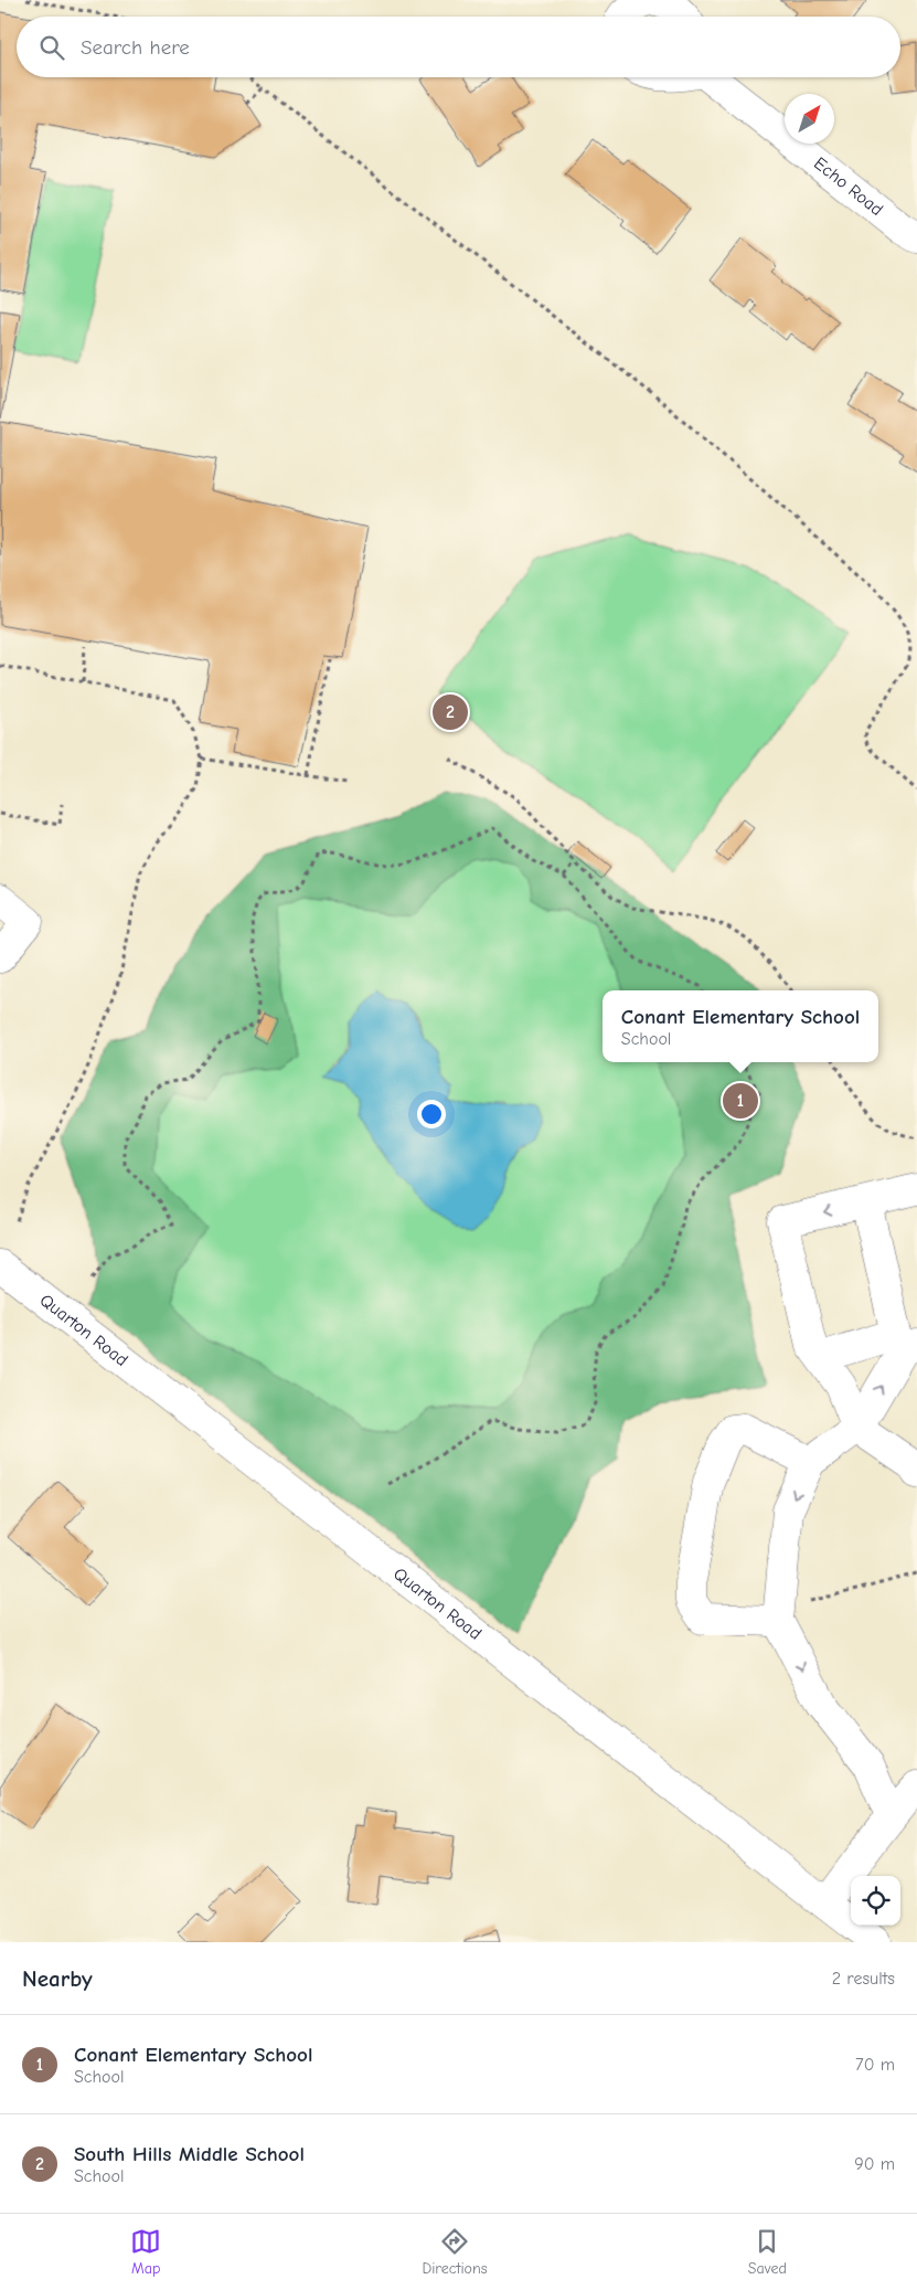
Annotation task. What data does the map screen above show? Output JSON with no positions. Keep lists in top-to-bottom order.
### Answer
{
  "streets": {
    "street": ["Echo Road", "Quarton Road"]
  },
  "north": "top right",
  "page": {
    "search": "Search here",
    "pins": ["2", "1"],
    "popup": ["Conant Elementary School", "School"],
    "heading": ["Nearby", "2 results"],
    "list": [
      {
        "mark": "1",
        "name": "Conant Elementary School",
        "note": "School",
        "value": "70 m"
      },
      {
        "mark": "2",
        "name": "South Hills Middle School",
        "note": "School",
        "value": "90 m"
      }
    ],
    "nav": ["Map", "Directions", "Saved"]
  }
}
